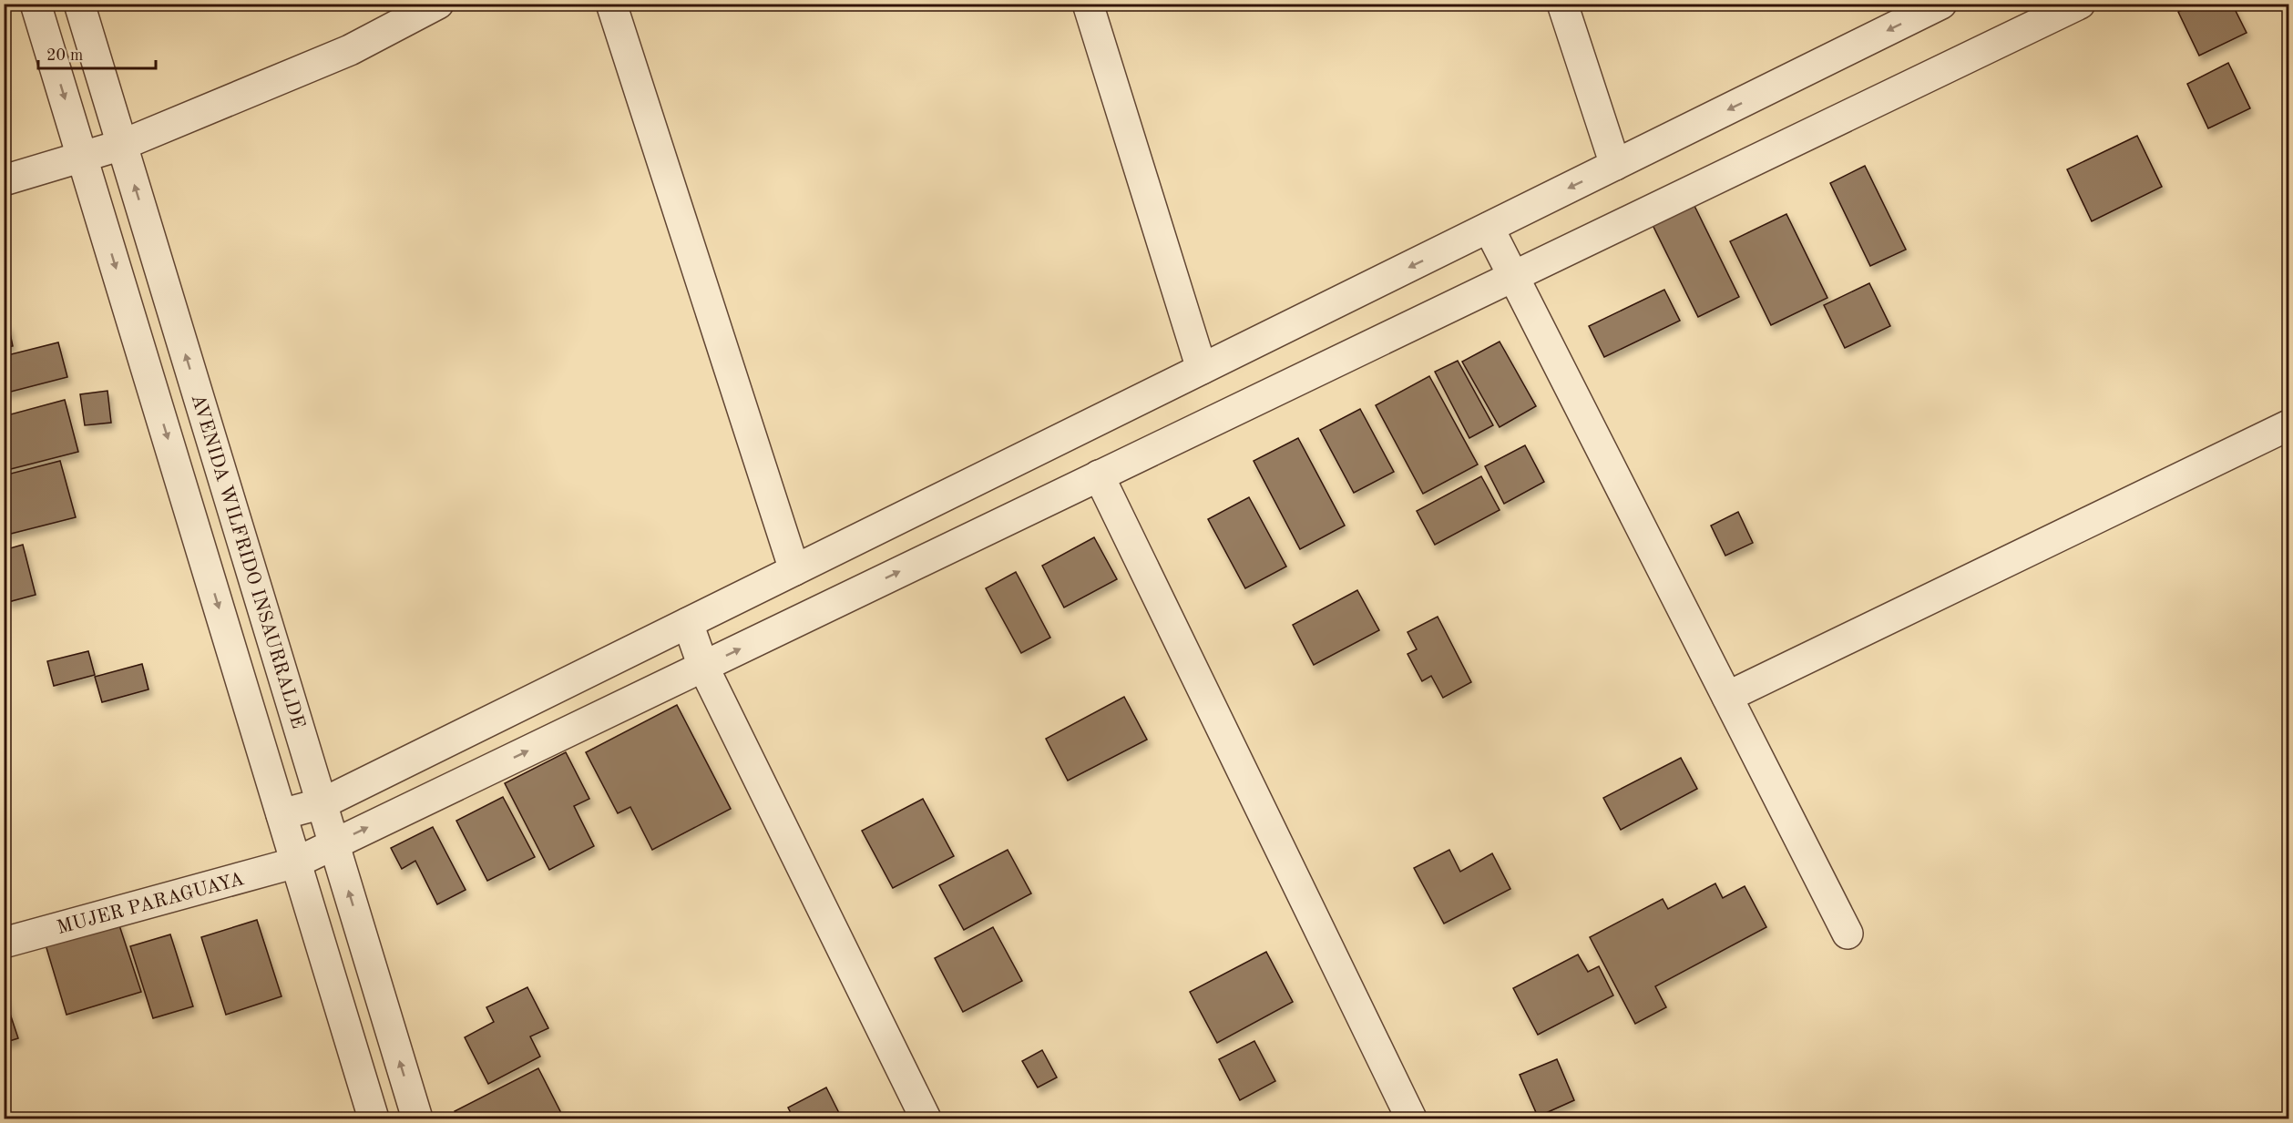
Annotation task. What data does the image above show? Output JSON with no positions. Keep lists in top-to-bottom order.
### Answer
{
  "streets": {
    "street": ["AVENIDA WILFRIDO INSAURRALDE", "MUJER PARAGUAYA"]
  },
  "crossings": [
    ["AVENIDA WILFRIDO INSAURRALDE", "MUJER PARAGUAYA"]
  ],
  "scale_bar": "20 m"
}
